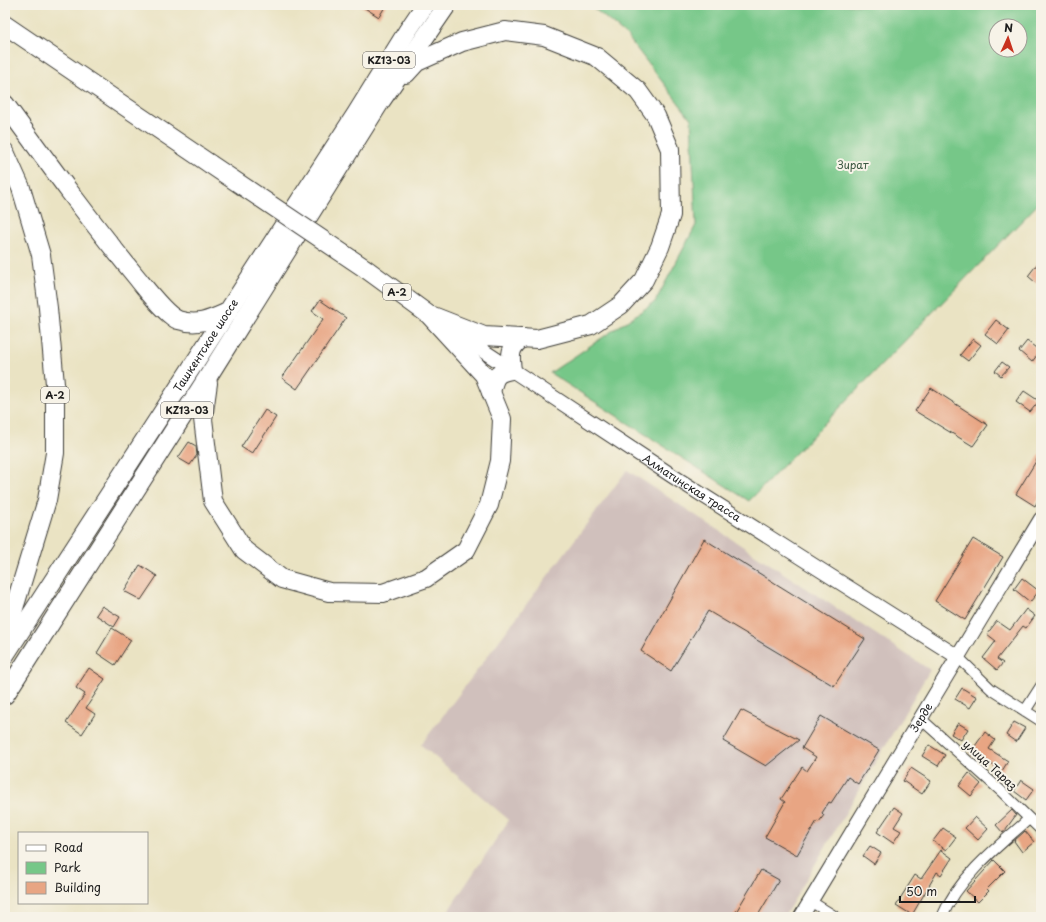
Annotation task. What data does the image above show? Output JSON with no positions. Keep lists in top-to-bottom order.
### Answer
{
  "streets": {
    "highway": ["KZ13-03", "A-2", "Ташкентское шоссе"],
    "street": ["Алматинская трасса", "Зерде", "улица Тараз"]
  },
  "crossings": [
    ["KZ13-03", "Ташкентское шоссе"],
    ["A-2", "Алматинская трасса"],
    ["Алматинская трасса", "Зерде"],
    ["Зерде", "улица Тараз"]
  ],
  "parks": ["Зират"],
  "legend": ["Road", "Park", "Building"],
  "scale_bar": "50 m",
  "north": "top"
}
